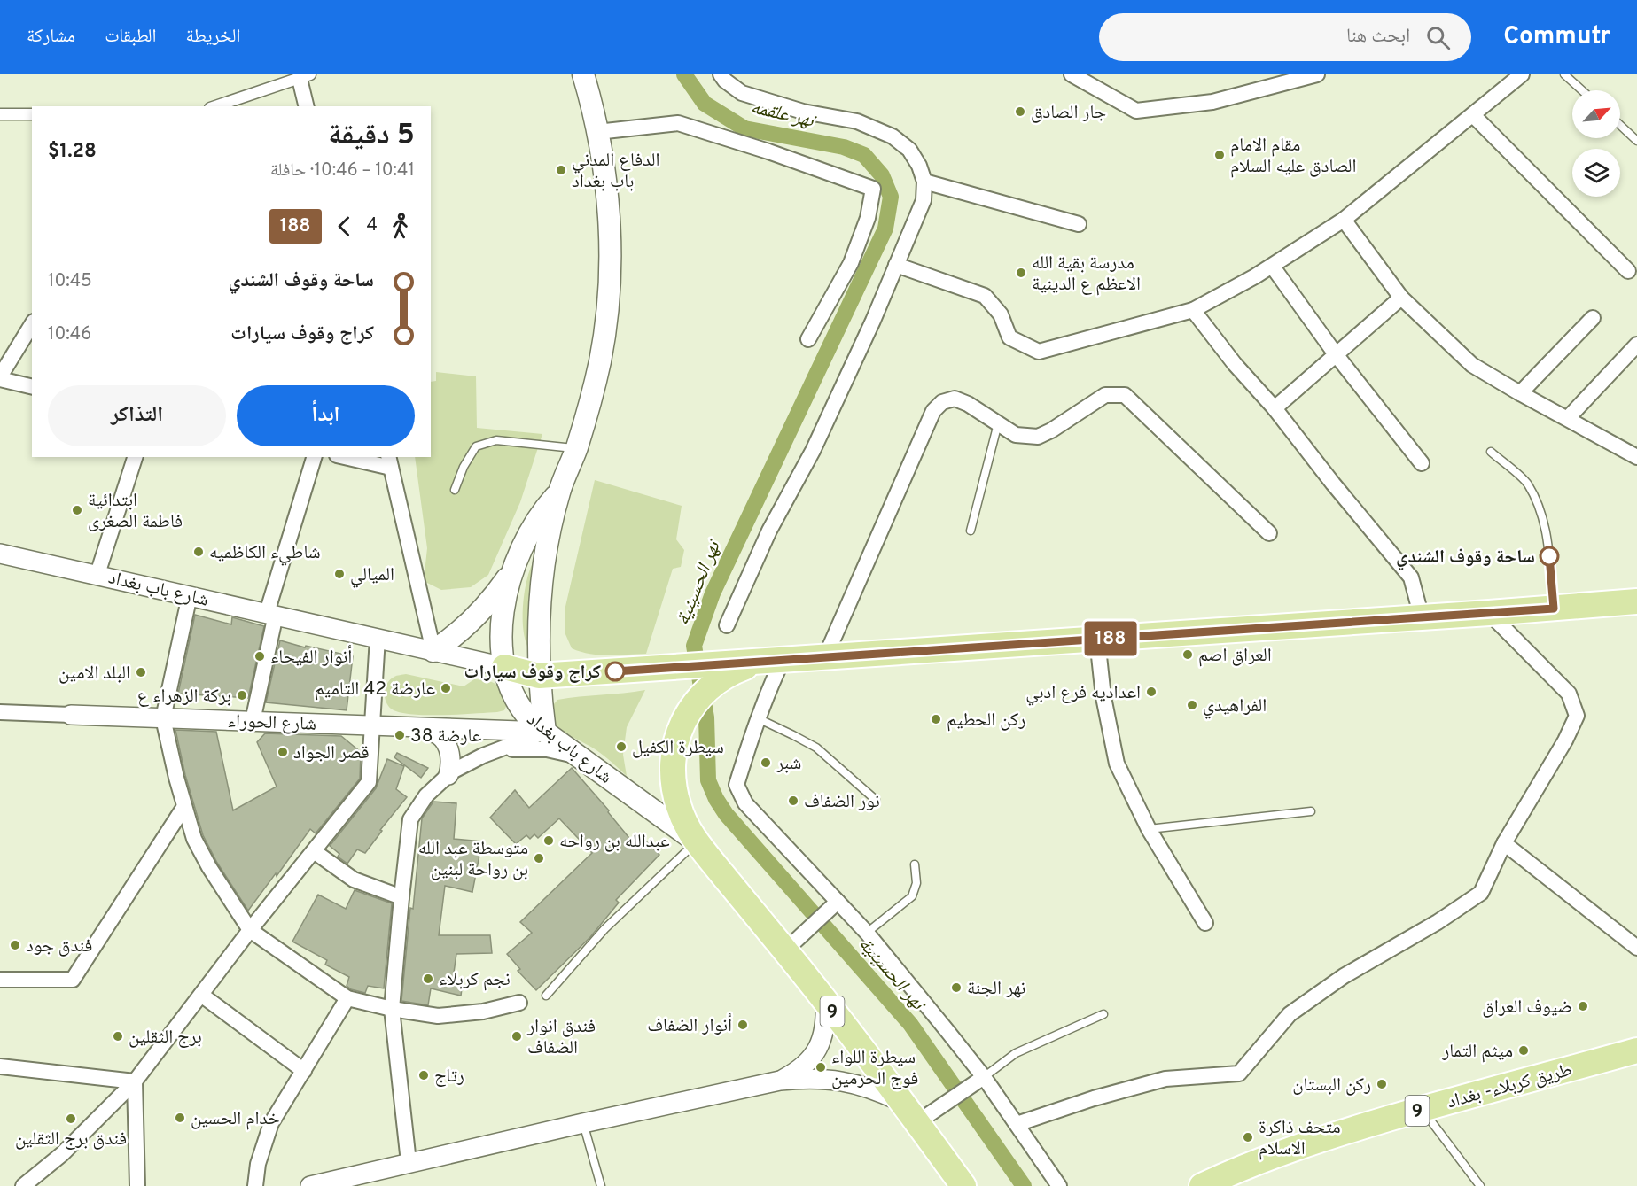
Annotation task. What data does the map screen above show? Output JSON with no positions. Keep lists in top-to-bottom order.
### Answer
{
  "streets": {
    "highway": ["شارع باب بغداد", "9", "طريق كربلاء- بغداد"],
    "street": ["شارع الحوراء"]
  },
  "crossings": [
    ["شارع باب بغداد", "شارع الحوراء"],
    ["شارع باب بغداد", "9"]
  ],
  "water": ["نهر علقمه", "نهر الحسينية"],
  "places": [
    "جار الصادق",
    "مقام الامام الصادق عليه السلام",
    "الدفاع المدني باب بغداد",
    "مدرسة بقية الله الاعظم ع الدينية",
    "ابتدائية فاطمة الصغرى",
    "شاطيء الكاظميه",
    "ساحة وقوف الشندي",
    "الميالي",
    "العراق اصم",
    "أنوار الفيحاء",
    "كراج وقوف سيارات",
    "البلد الامين",
    "عارضة 42 التاميم",
    "اعداديه فرع ادبي",
    "بركة الزهراء ع",
    "الفراهيدي",
    "ركن الحطيم",
    "عارضة 38",
    "سيطرة الكفيل",
    "قصر الجواد",
    "شبر",
    "نور الضفاف",
    "عبدالله بن رواحه",
    "متوسطة عبد الله بن رواحة لبنين",
    "فندق جود",
    "نجم كربلاء",
    "نهر الجنة",
    "ضيوف العراق",
    "أنوار الضفاف",
    "برج الثقلين",
    "فندق انوار الضفاف",
    "ميثم التمار",
    "سيطرة اللواء فوج الحرمين",
    "رتاج",
    "ركن البستان",
    "خدام الحسين",
    "فندق برج الثقلين",
    "متحف ذاكرة الاسلام"
  ],
  "lines": ["bus line 188"],
  "north": "top right",
  "page": {
    "header": "Commutr",
    "search": "ابحث هنا",
    "nav": ["الخريطة", "الطبقات", "مشاركة"],
    "on_map": "188",
    "heading": ["5 دقيقة", "10:41 – 10:46 · حافلة", "$1.28"],
    "legs": ["4", "188"],
    "list": [
      {
        "name": "ساحة وقوف الشندي",
        "value": "10:45"
      },
      {
        "name": "كراج وقوف سيارات",
        "value": "10:46"
      }
    ],
    "buttons": ["ابدأ", "التذاكر"]
  }
}
